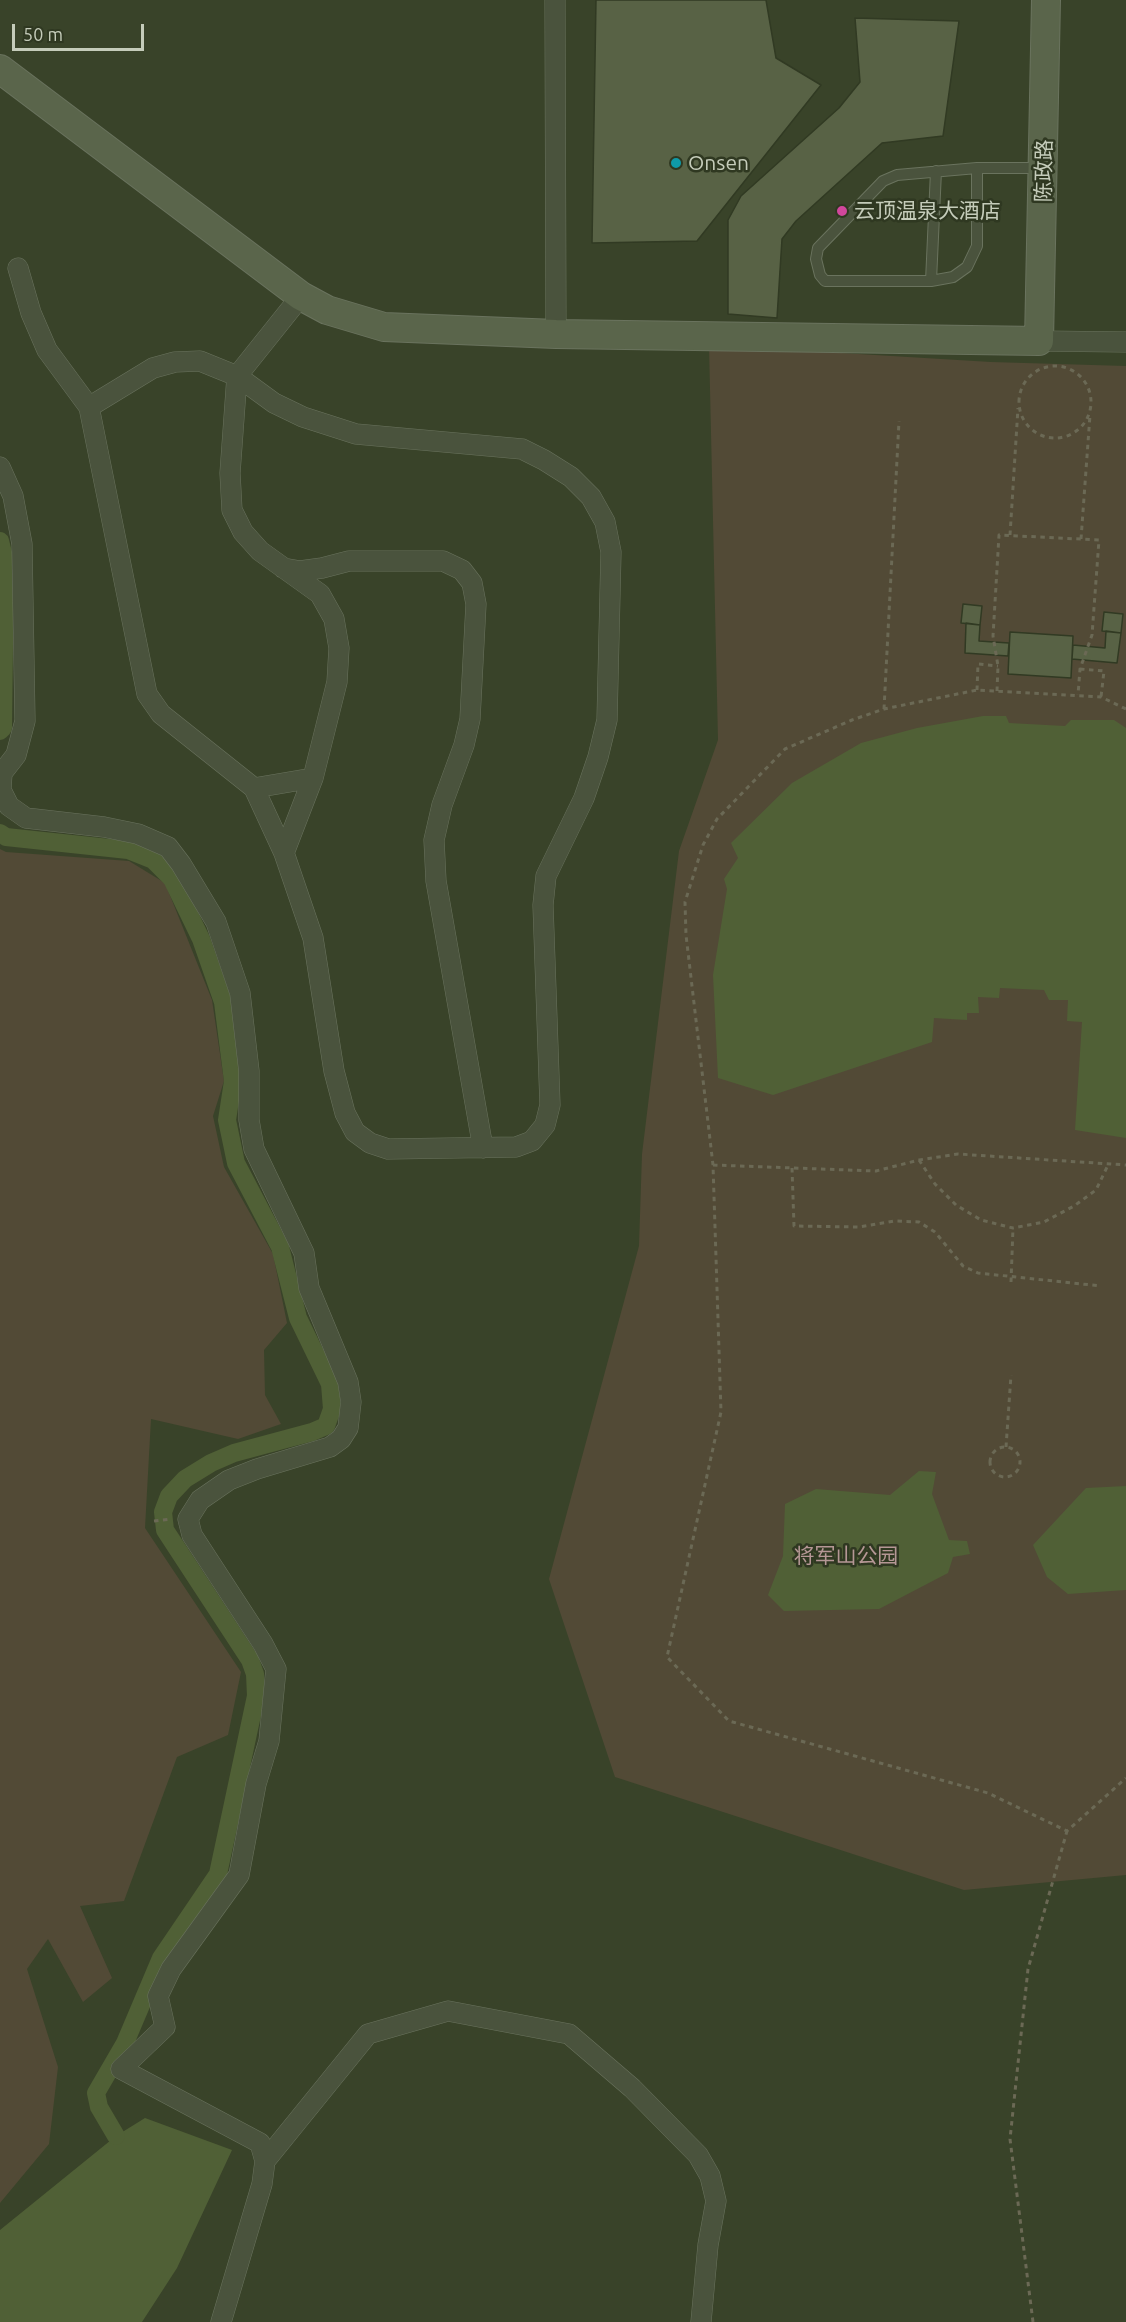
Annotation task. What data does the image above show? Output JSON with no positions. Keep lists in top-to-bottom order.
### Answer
{
  "streets": {
    "street": ["陈政路"]
  },
  "parks": ["将军山公园"],
  "places": ["Onsen", "云顶温泉大酒店"],
  "scale_bar": "50 m"
}
